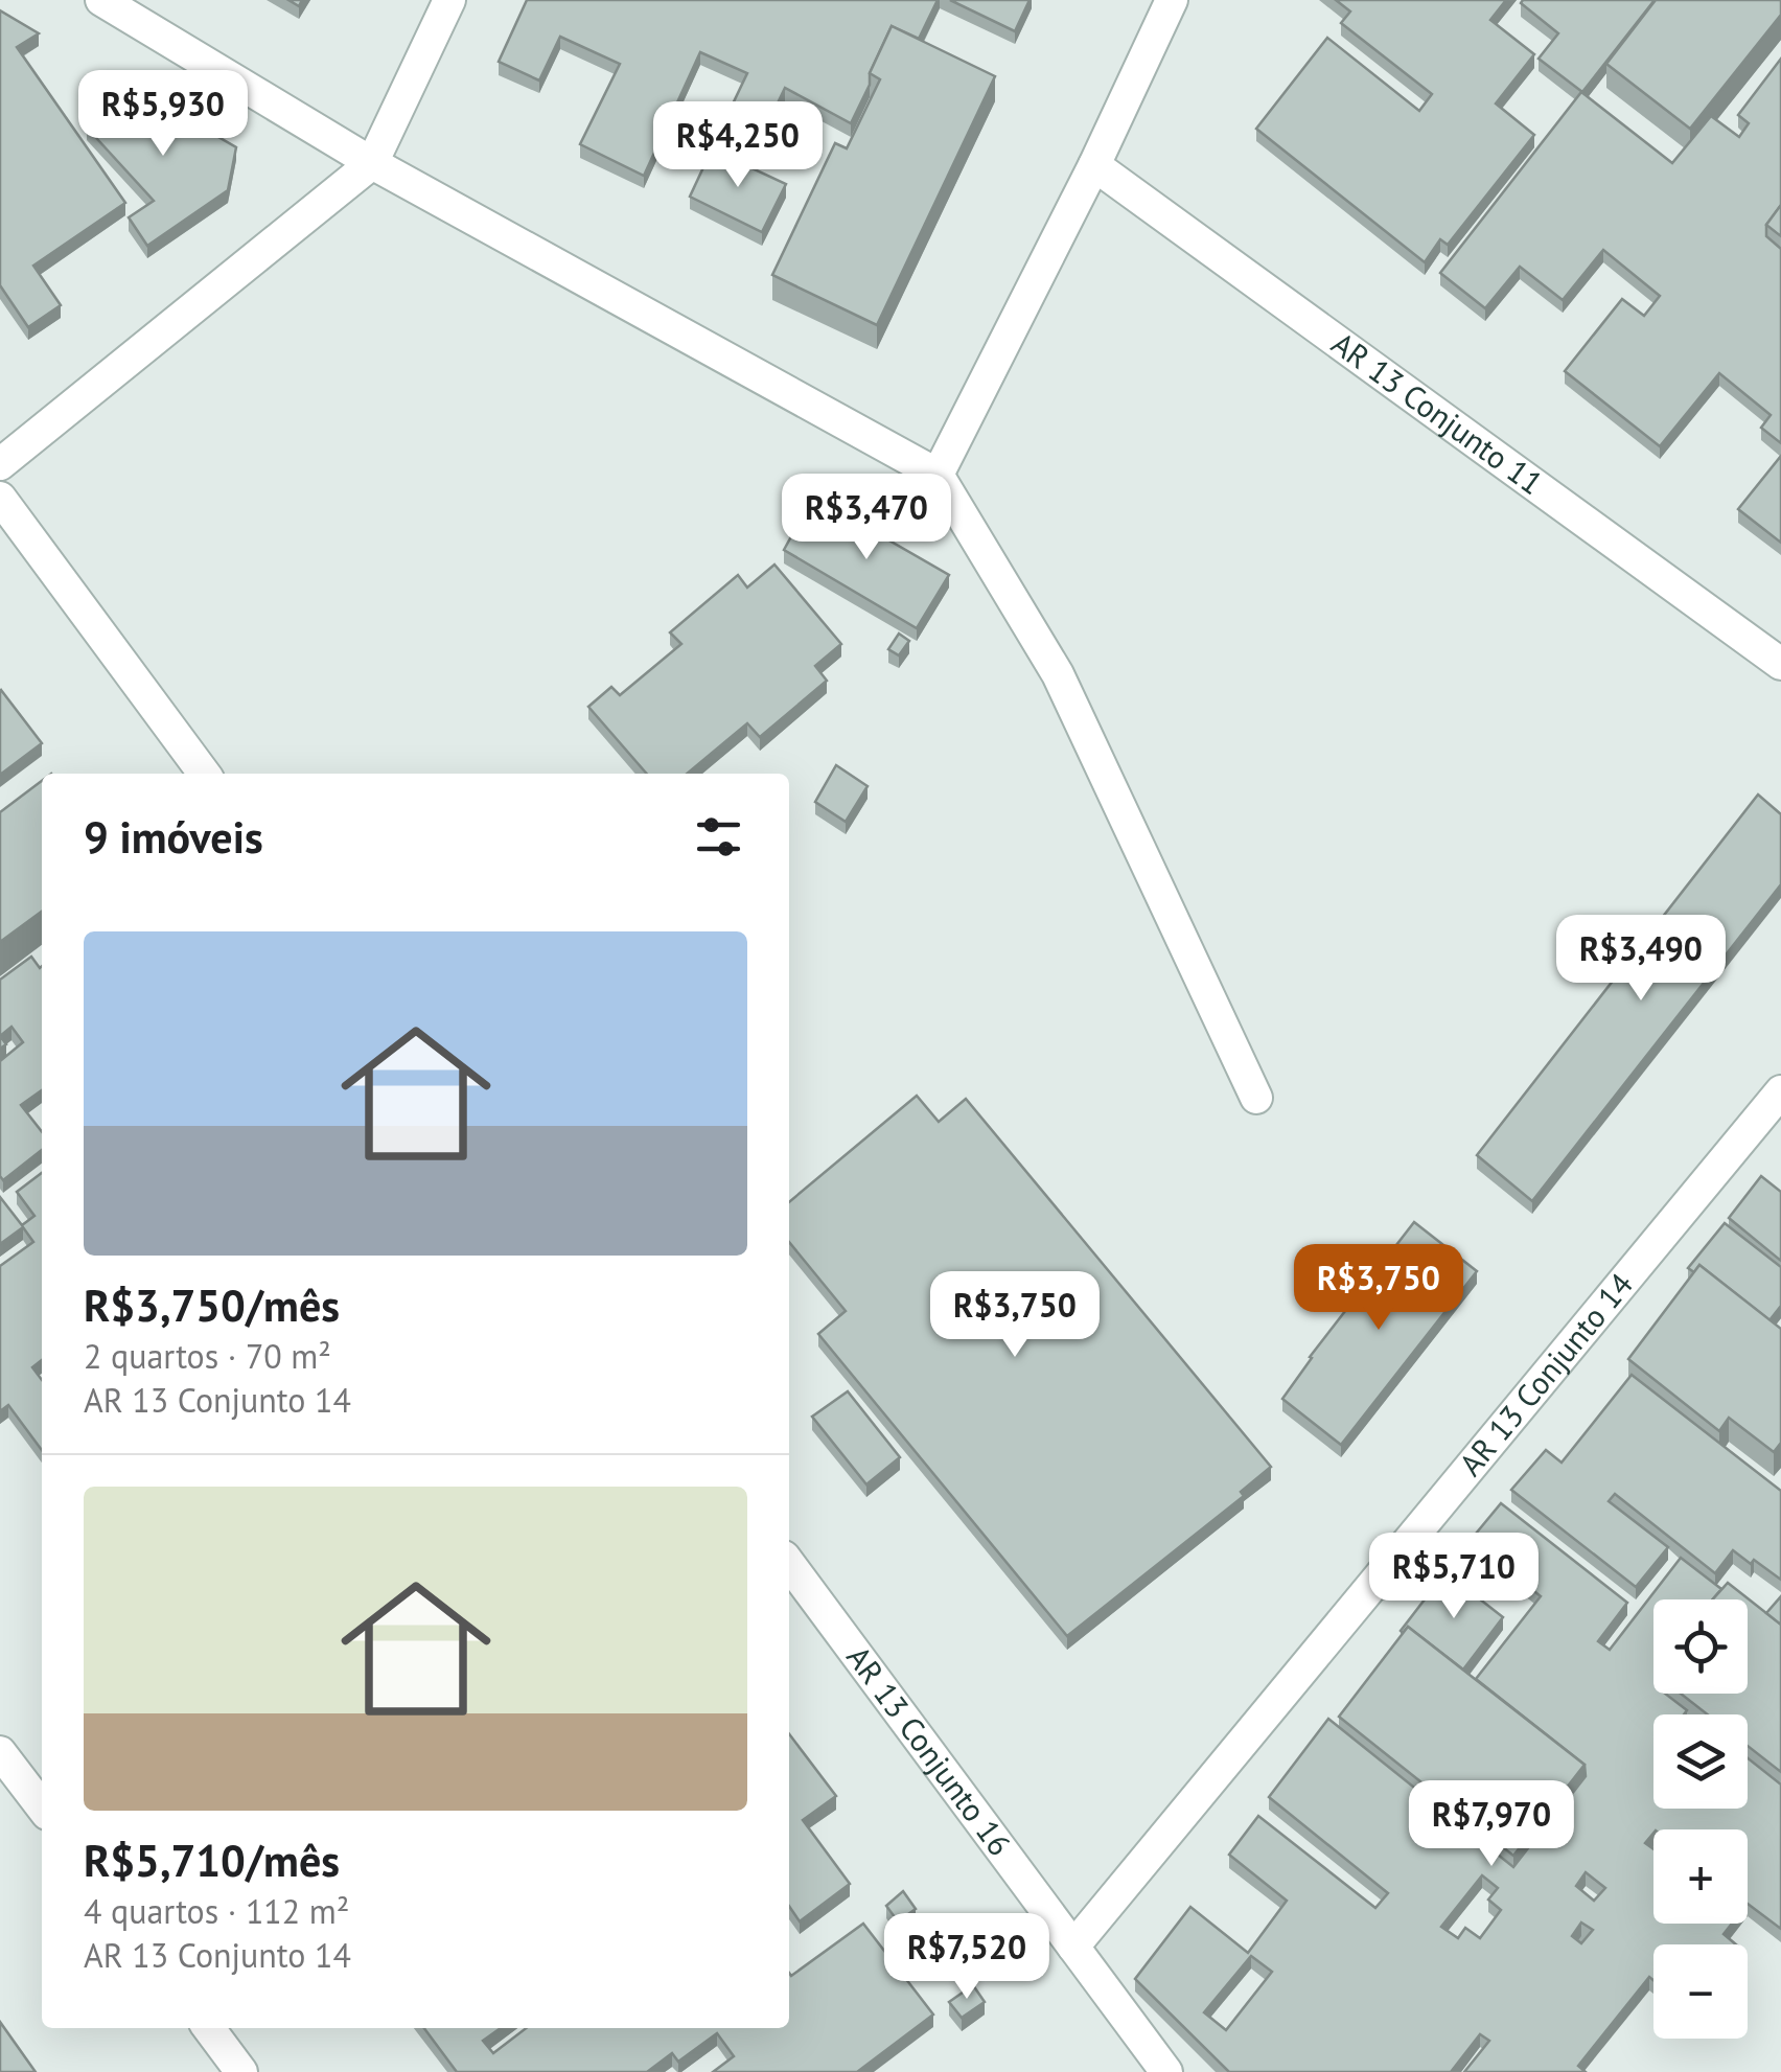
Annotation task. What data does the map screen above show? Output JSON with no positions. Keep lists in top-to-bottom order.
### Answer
{
  "streets": {
    "street": ["AR 13 Conjunto 11", "AR 13 Conjunto 14", "AR 13 Conjunto 16"]
  },
  "crossings": [
    ["AR 13 Conjunto 14", "AR 13 Conjunto 16"]
  ],
  "page": {
    "price": [
      "R$5,930",
      "R$4,250",
      "R$3,470",
      "R$3,490",
      "R$3,750",
      "R$3,750",
      "R$5,710",
      "R$7,970",
      "R$7,520"
    ],
    "heading": "9 imóveis",
    "list": [
      {
        "name": "R$3,750/mês",
        "note": "2 quartos · 70 m² · AR 13 Conjunto 14"
      },
      {
        "name": "R$5,710/mês",
        "note": "4 quartos · 112 m² · AR 13 Conjunto 14"
      }
    ],
    "map_buttons": ["+", "−"]
  }
}
